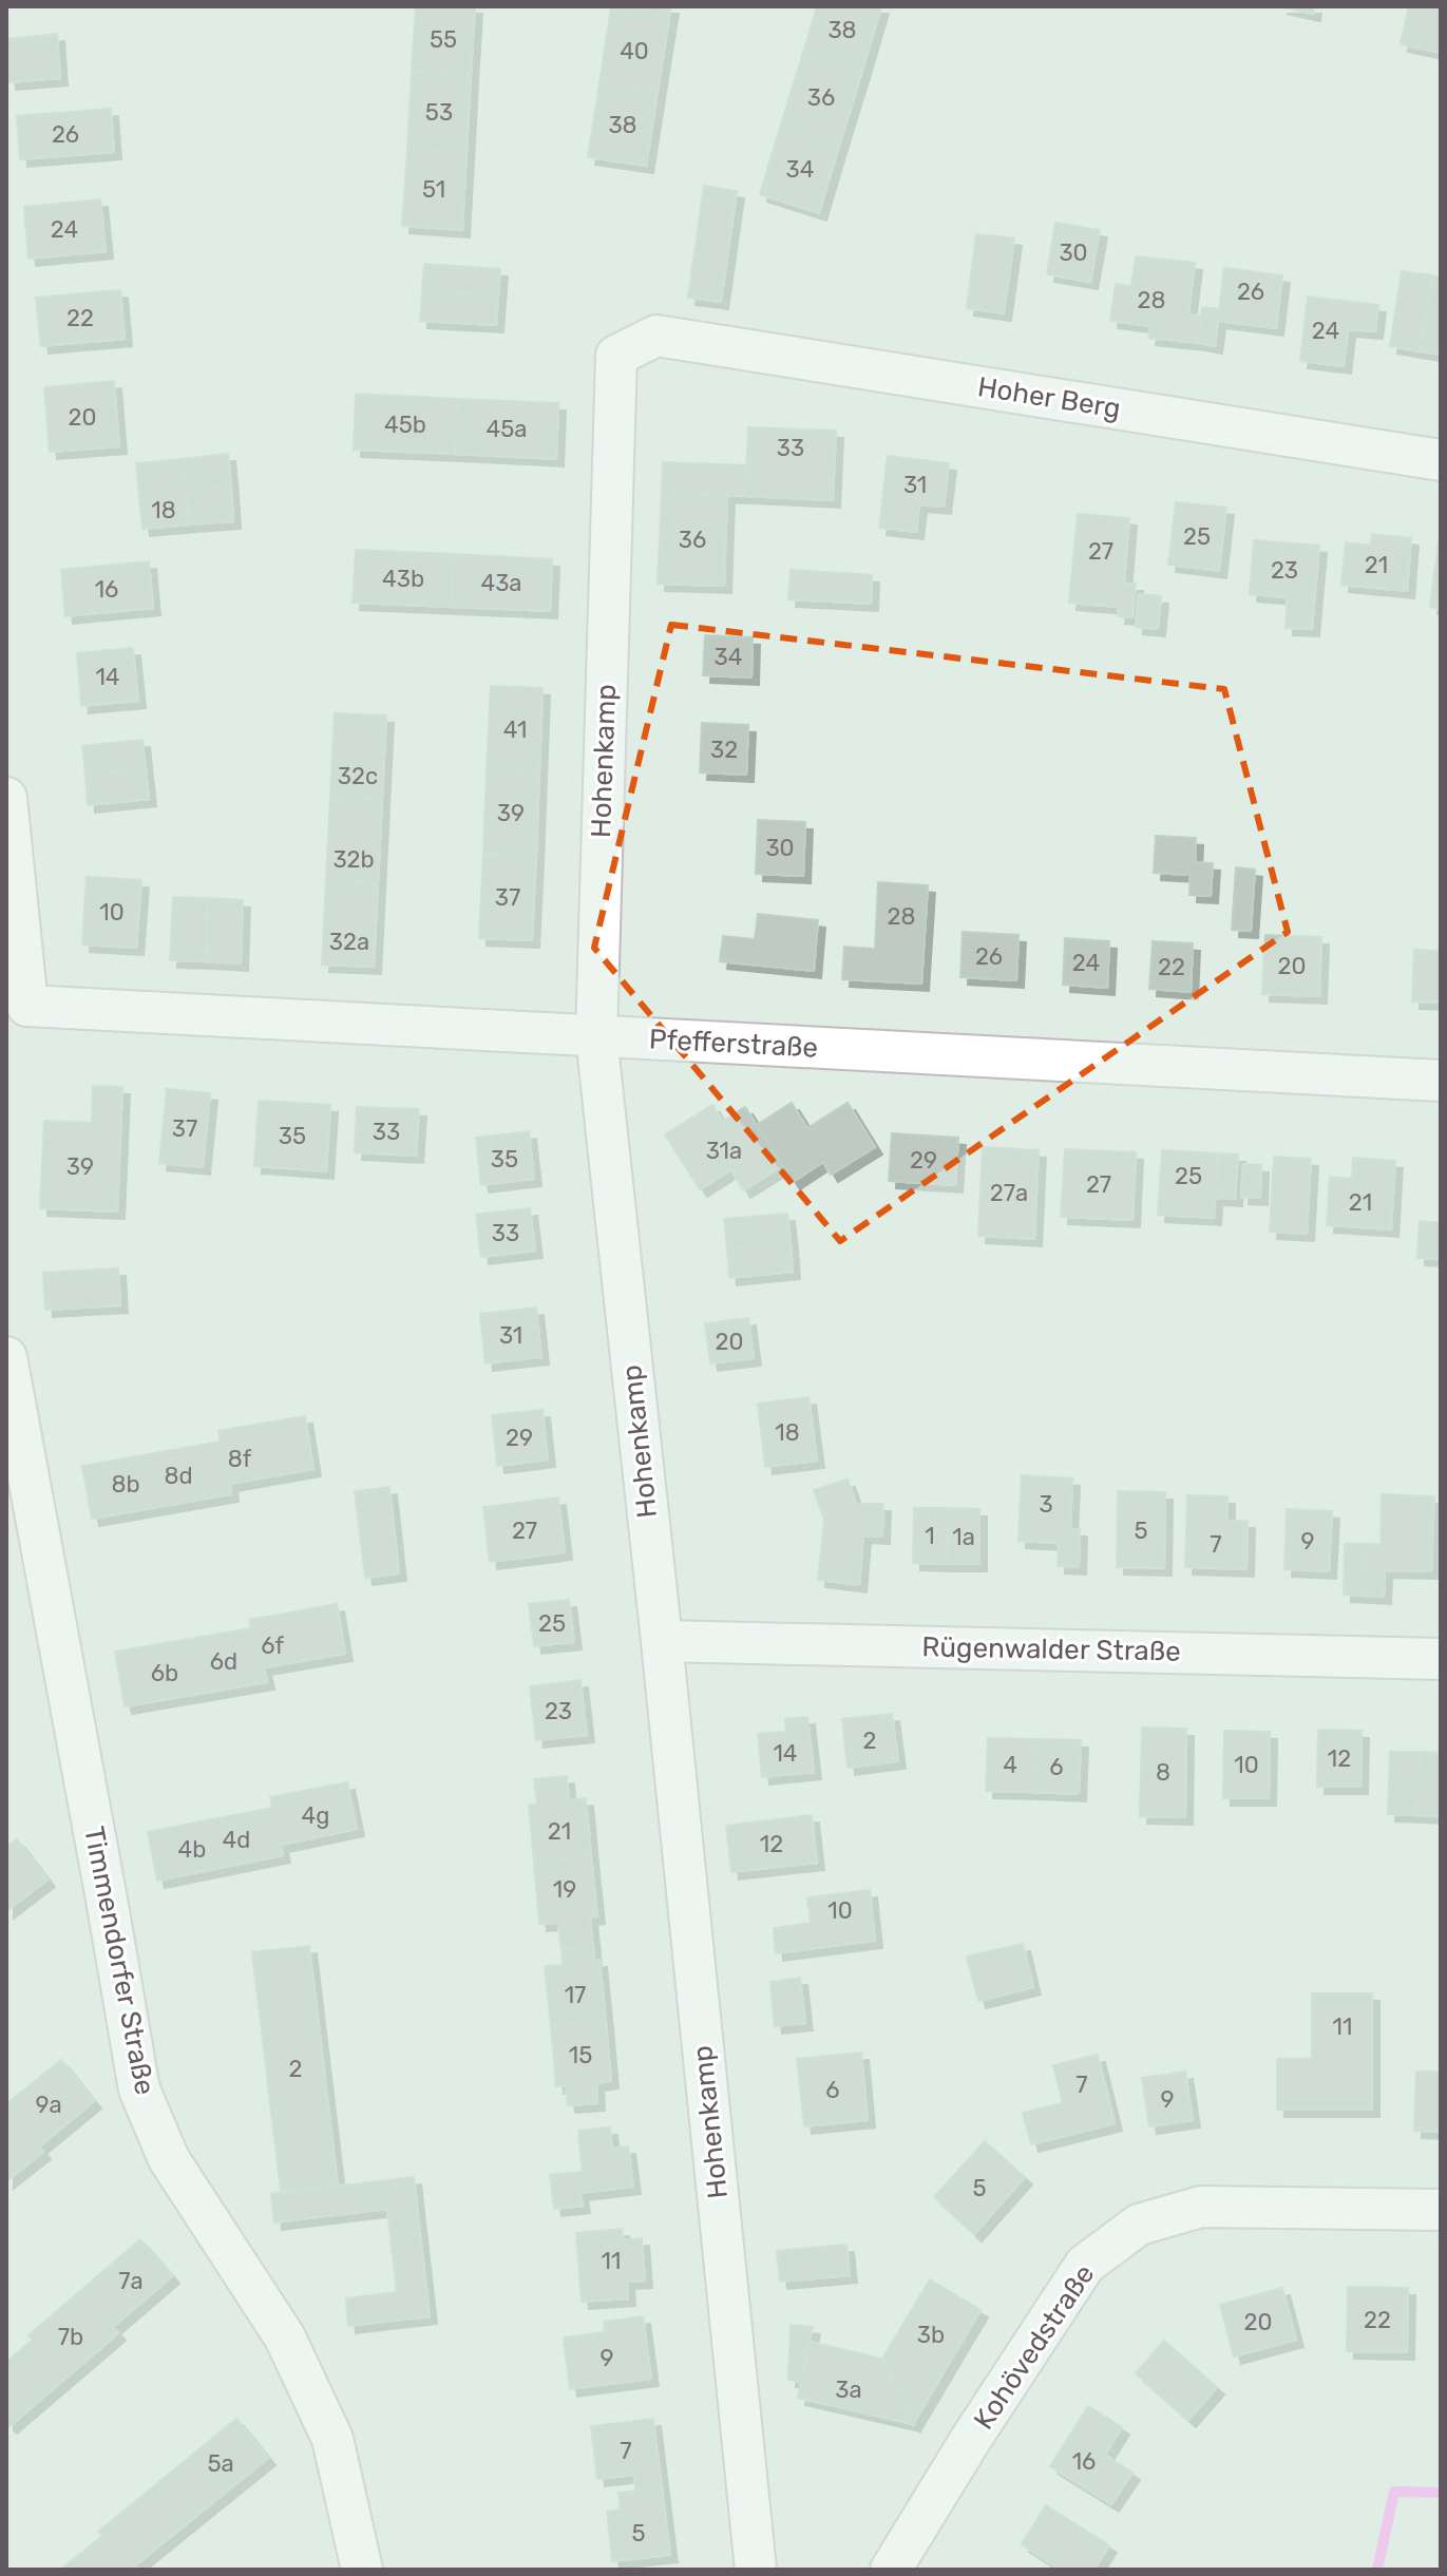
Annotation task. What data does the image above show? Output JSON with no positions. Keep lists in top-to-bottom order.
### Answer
{
  "streets": {
    "street": [
      "Hoher Berg",
      "Hohenkamp",
      "Pfefferstraße",
      "Rügenwalder Straße",
      "Timmendorfer Straße",
      "Kohövedstraße"
    ]
  },
  "crossings": [
    ["Hoher Berg", "Hohenkamp"],
    ["Hohenkamp", "Pfefferstraße"],
    ["Hohenkamp", "Rügenwalder Straße"]
  ],
  "house_numbers": [
    "38",
    "55",
    "40",
    "36",
    "53",
    "38",
    "26",
    "34",
    "51",
    "24",
    "30",
    "26",
    "28",
    "22",
    "24",
    "20",
    "45b",
    "45a",
    "33",
    "31",
    "18",
    "25",
    "36",
    "27",
    "21",
    "23",
    "43b",
    "43a",
    "16",
    "34",
    "14",
    "41",
    "32",
    "32c",
    "39",
    "30",
    "32b",
    "37",
    "10",
    "28",
    "32a",
    "26",
    "24",
    "20",
    "22",
    "37",
    "33",
    "35",
    "31a",
    "35",
    "29",
    "39",
    "25",
    "27",
    "27a",
    "21",
    "33",
    "31",
    "20",
    "18",
    "29",
    "8f",
    "8d",
    "8b",
    "3",
    "27",
    "5",
    "1",
    "1a",
    "9",
    "7",
    "25",
    "6f",
    "6d",
    "6b",
    "23",
    "2",
    "14",
    "12",
    "4",
    "10",
    "6",
    "8",
    "4g",
    "21",
    "4d",
    "12",
    "4b",
    "19",
    "10",
    "17",
    "11",
    "15",
    "2",
    "7",
    "6",
    "9",
    "9a",
    "5",
    "11",
    "7a",
    "22",
    "20",
    "3b",
    "7b",
    "9",
    "3a",
    "7",
    "16",
    "5a",
    "5"
  ]
}
